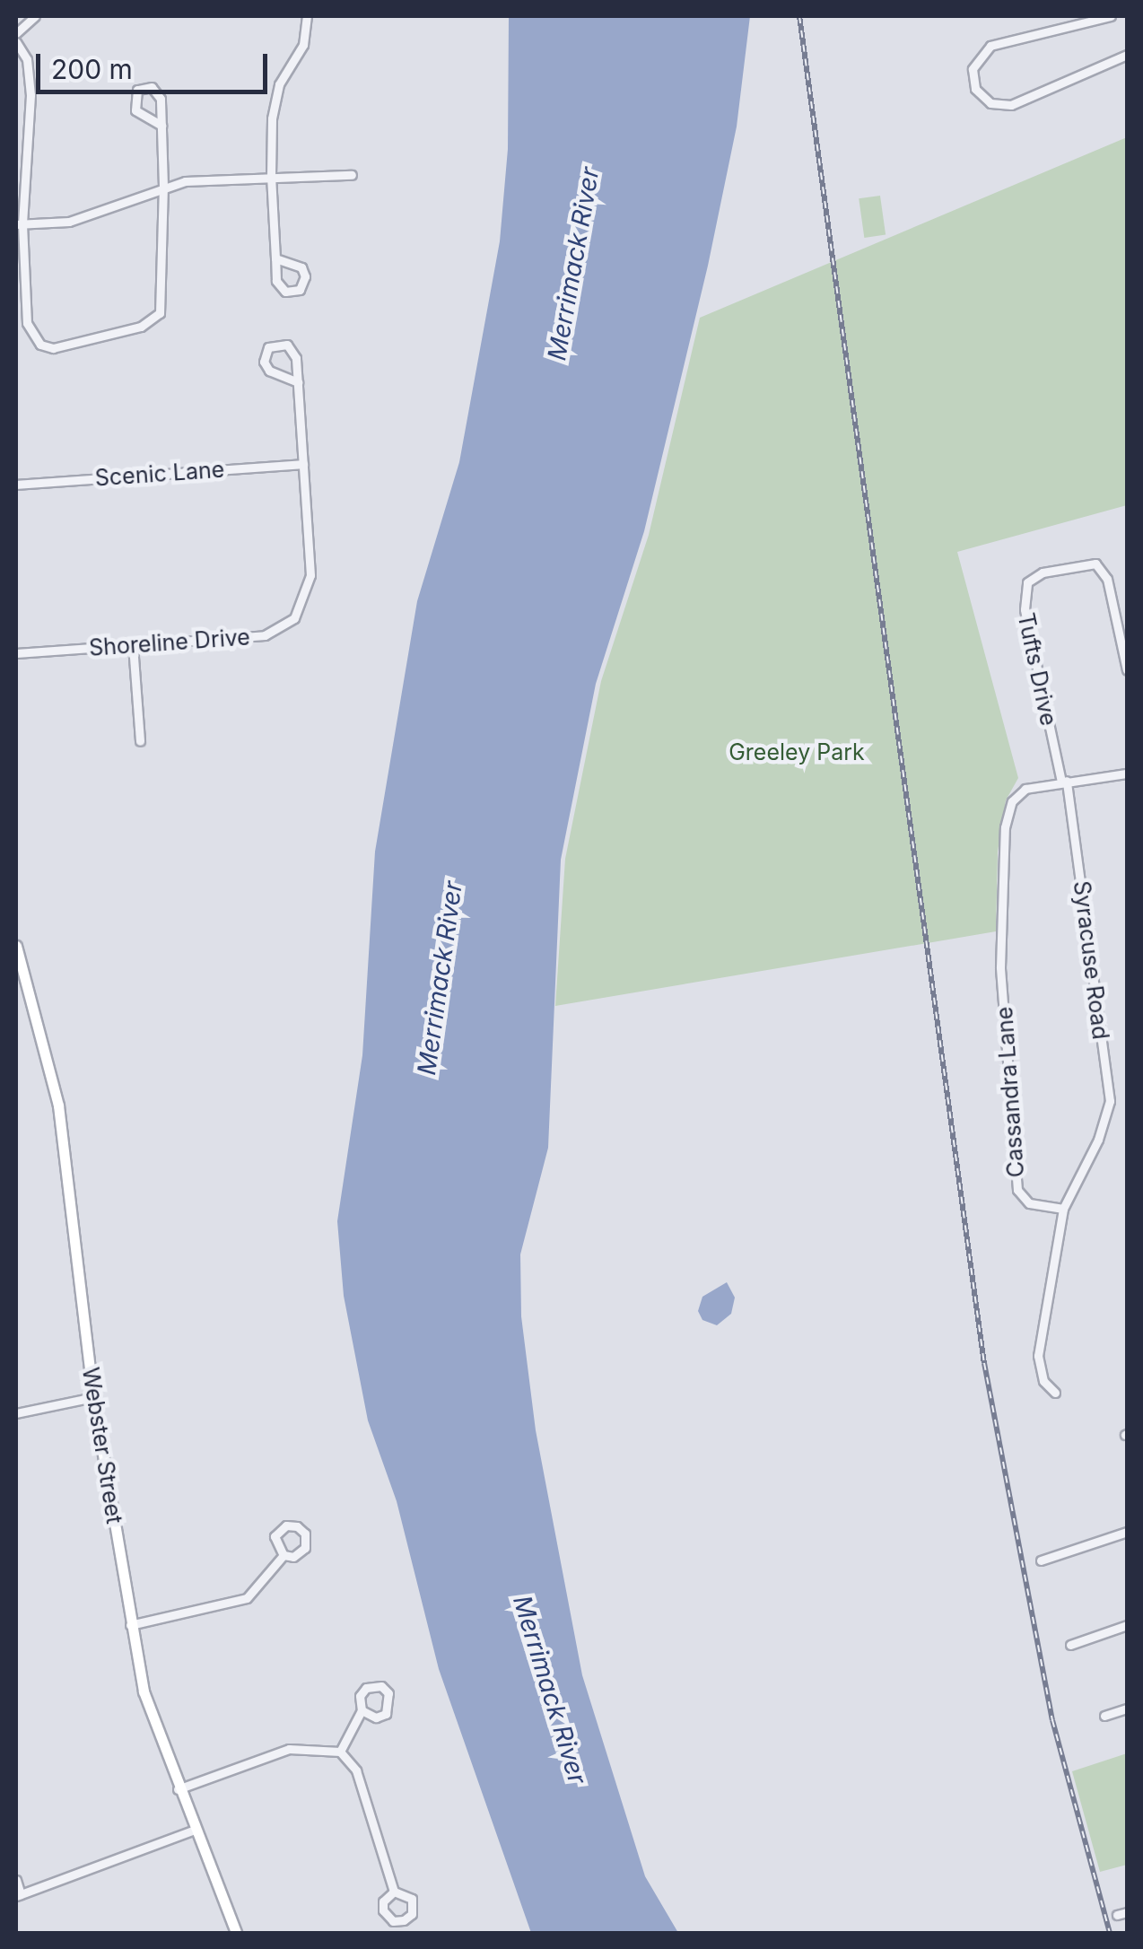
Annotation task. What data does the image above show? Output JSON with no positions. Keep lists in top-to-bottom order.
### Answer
{
  "streets": {
    "main road": ["Webster Street"],
    "street": [
      "Scenic Lane",
      "Shoreline Drive",
      "Tufts Drive",
      "Syracuse Road",
      "Cassandra Lane"
    ]
  },
  "crossings": [
    ["Scenic Lane", "Shoreline Drive"],
    ["Tufts Drive", "Syracuse Road"],
    ["Tufts Drive", "Cassandra Lane"],
    ["Syracuse Road", "Cassandra Lane"]
  ],
  "water": ["Merrimack River"],
  "parks": ["Greeley Park"],
  "scale_bar": "200 m"
}
